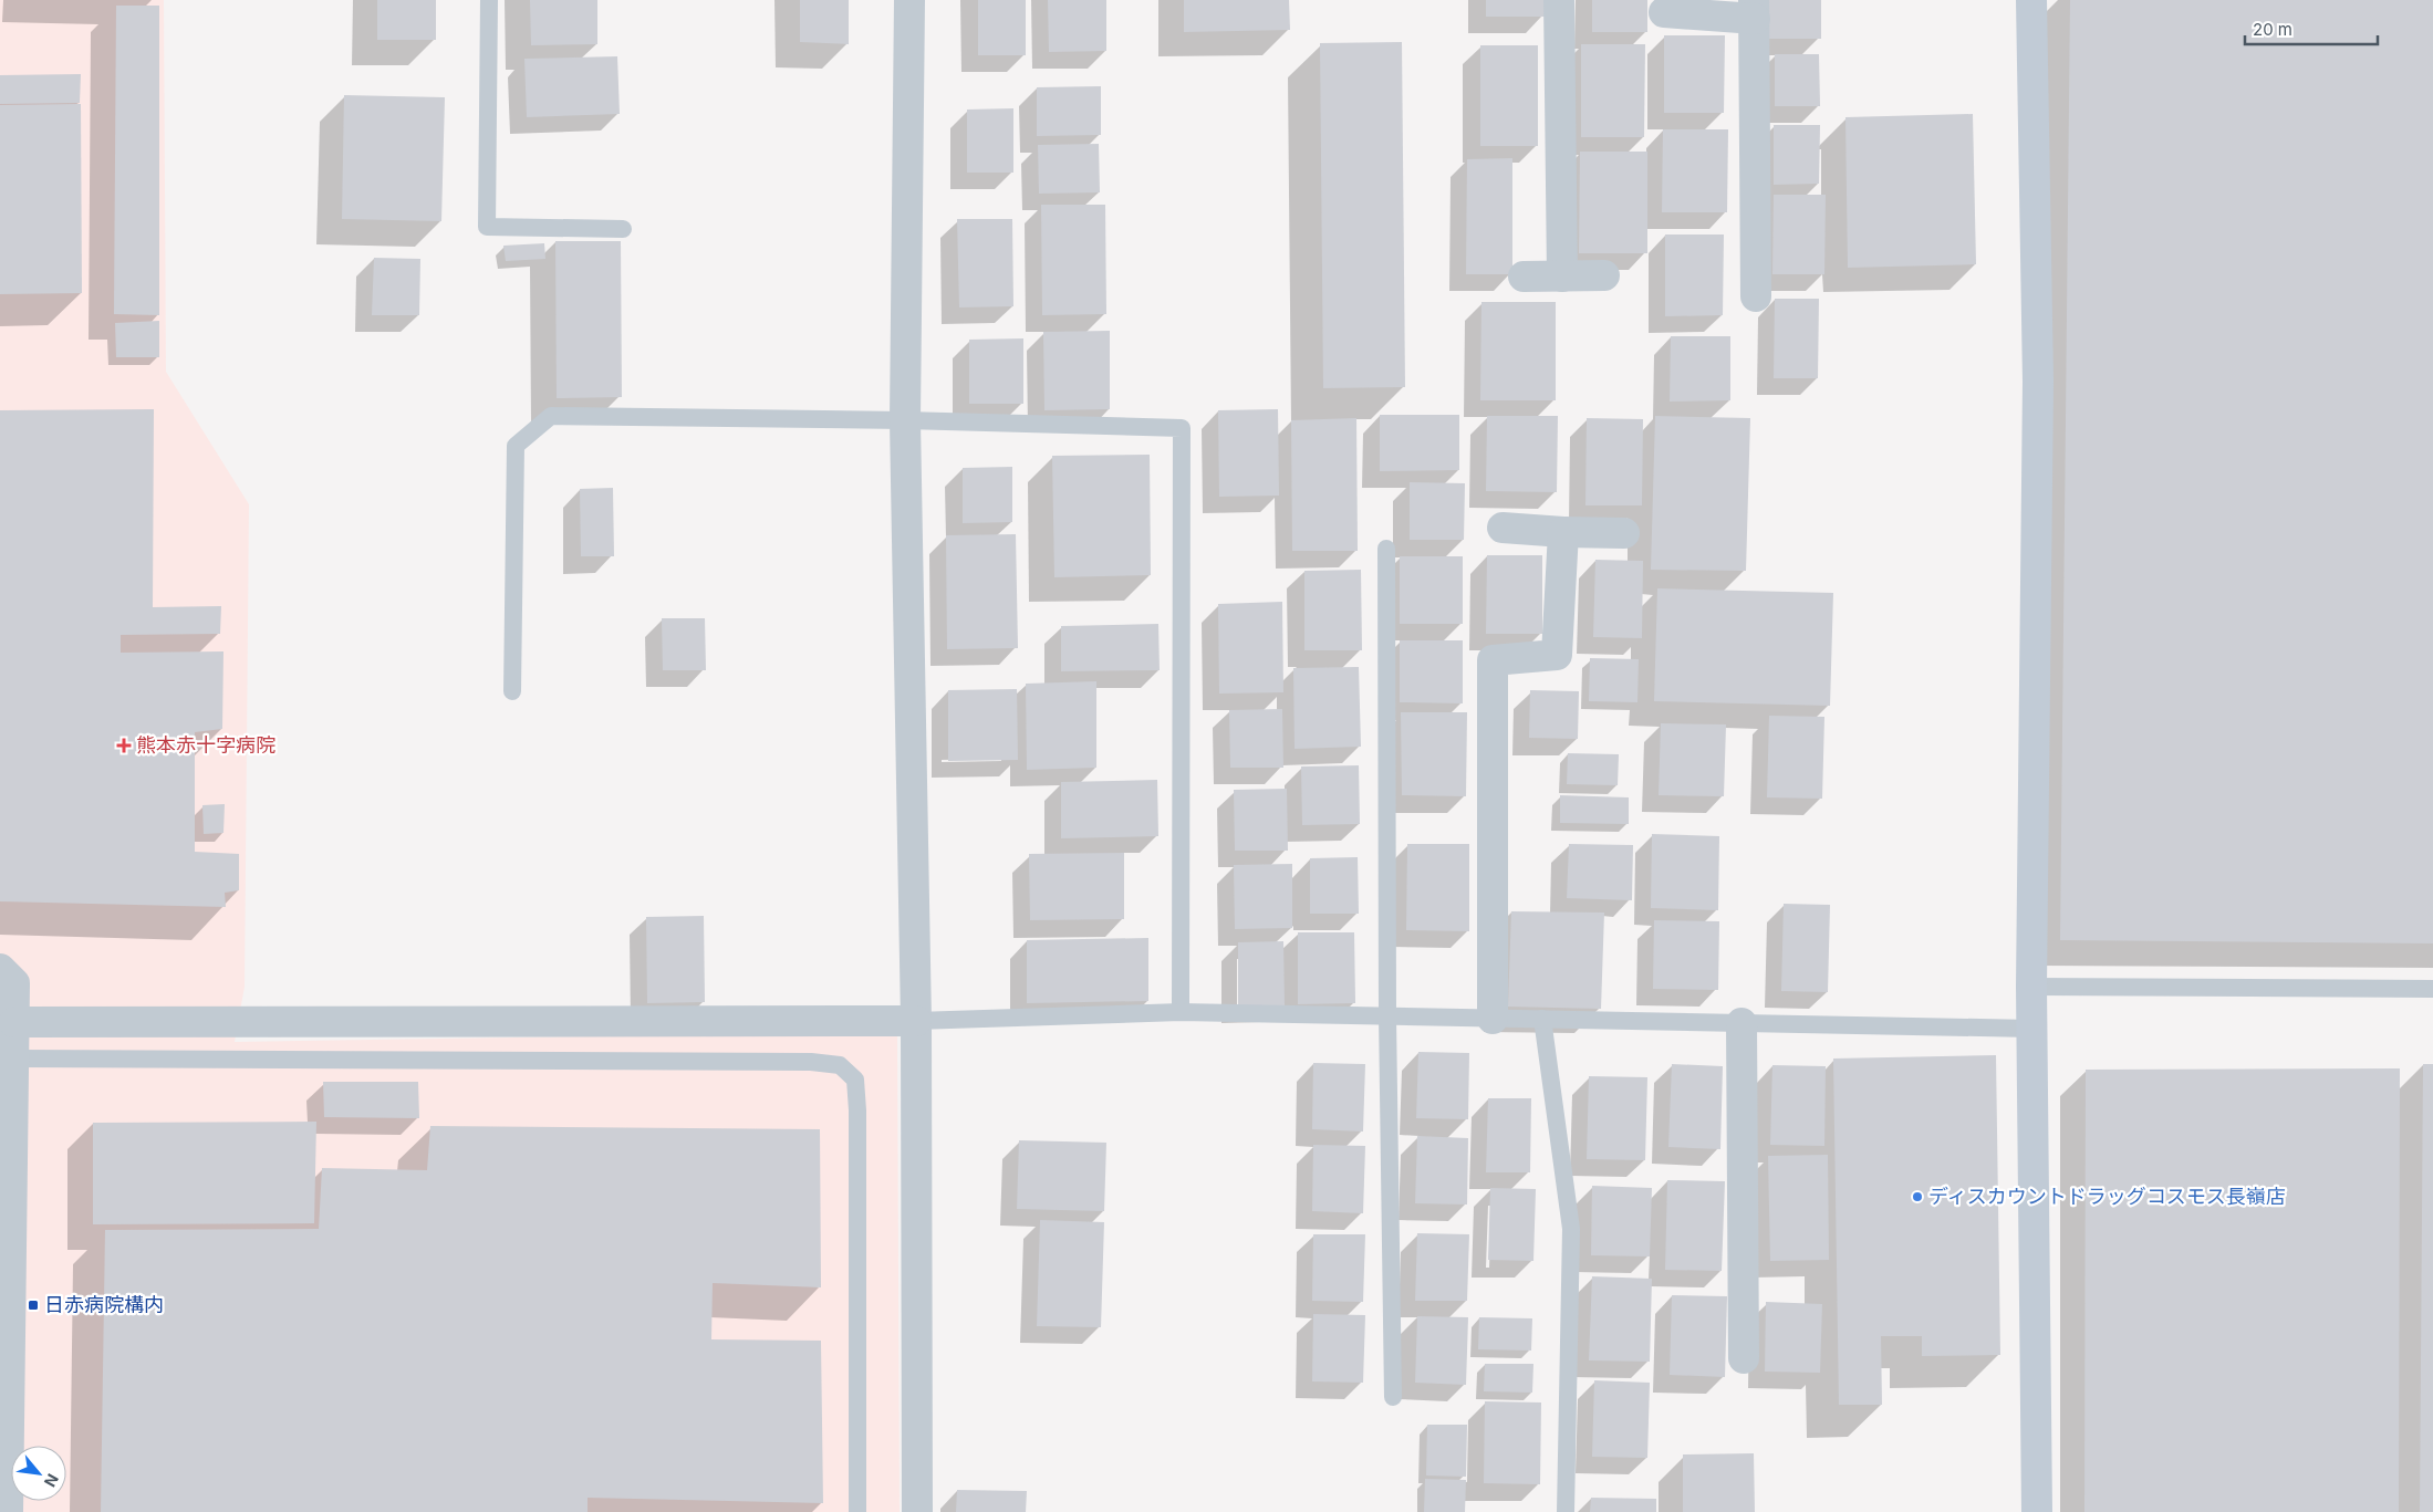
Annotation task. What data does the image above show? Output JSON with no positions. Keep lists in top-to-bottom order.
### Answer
{
  "places": {
    "health": ["熊本赤十字病院"],
    "other": ["ディスカウントドラッグコスモス長嶺店"],
    "transit": ["日赤病院構内"]
  },
  "scale_bar": "20 m",
  "north": "bottom right"
}
